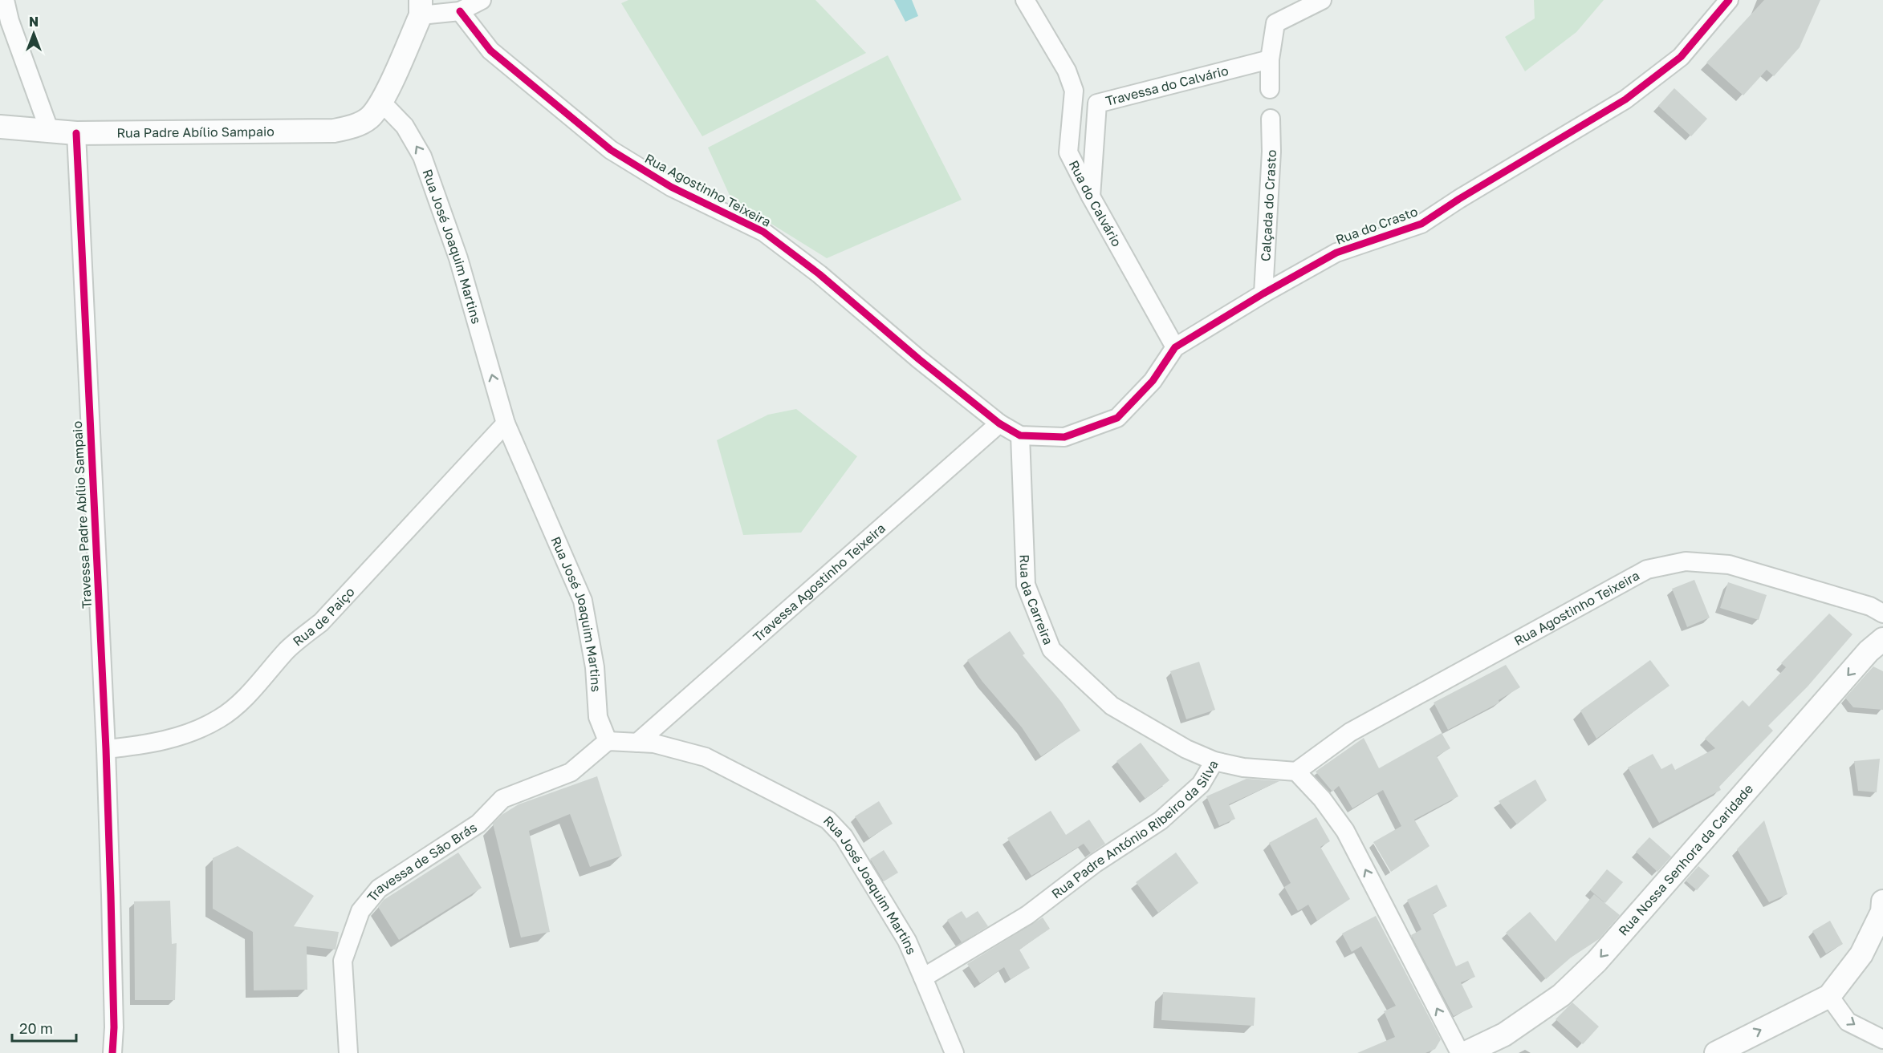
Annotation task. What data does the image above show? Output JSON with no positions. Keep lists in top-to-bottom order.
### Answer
{
  "streets": {
    "street": [
      "Travessa do Calvário",
      "Rua Padre Abílio Sampaio",
      "Rua Agostinho Teixeira",
      "Rua do Calvário",
      "Calçada do Crasto",
      "Rua do Crasto",
      "Rua José Joaquim Martins",
      "Travessa Padre Abílio Sampaio",
      "Travessa Agostinho Teixeira",
      "Rua da Carreira",
      "Rua de Paiço",
      "Rua Padre António Ribeiro da Silva",
      "Rua Nossa Senhora da Caridade",
      "Travessa de São Brás"
    ]
  },
  "crossings": [
    ["Travessa do Calvário", "Rua do Calvário"],
    ["Rua Padre Abílio Sampaio", "Rua José Joaquim Martins"],
    ["Rua Padre Abílio Sampaio", "Travessa Padre Abílio Sampaio"],
    ["Rua Agostinho Teixeira", "Rua do Crasto"],
    ["Rua Agostinho Teixeira", "Travessa Agostinho Teixeira"],
    ["Rua Agostinho Teixeira", "Rua da Carreira"],
    ["Rua Agostinho Teixeira", "Rua Padre António Ribeiro da Silva"],
    ["Rua do Calvário", "Rua do Crasto"],
    ["Calçada do Crasto", "Rua do Crasto"],
    ["Rua do Crasto", "Rua da Carreira"],
    ["Rua José Joaquim Martins", "Travessa Agostinho Teixeira"],
    ["Rua José Joaquim Martins", "Rua de Paiço"],
    ["Rua José Joaquim Martins", "Rua Padre António Ribeiro da Silva"],
    ["Rua José Joaquim Martins", "Travessa de São Brás"],
    ["Travessa Padre Abílio Sampaio", "Rua de Paiço"],
    ["Rua da Carreira", "Rua Padre António Ribeiro da Silva"]
  ],
  "scale_bar": "20 m",
  "north": "top"
}
